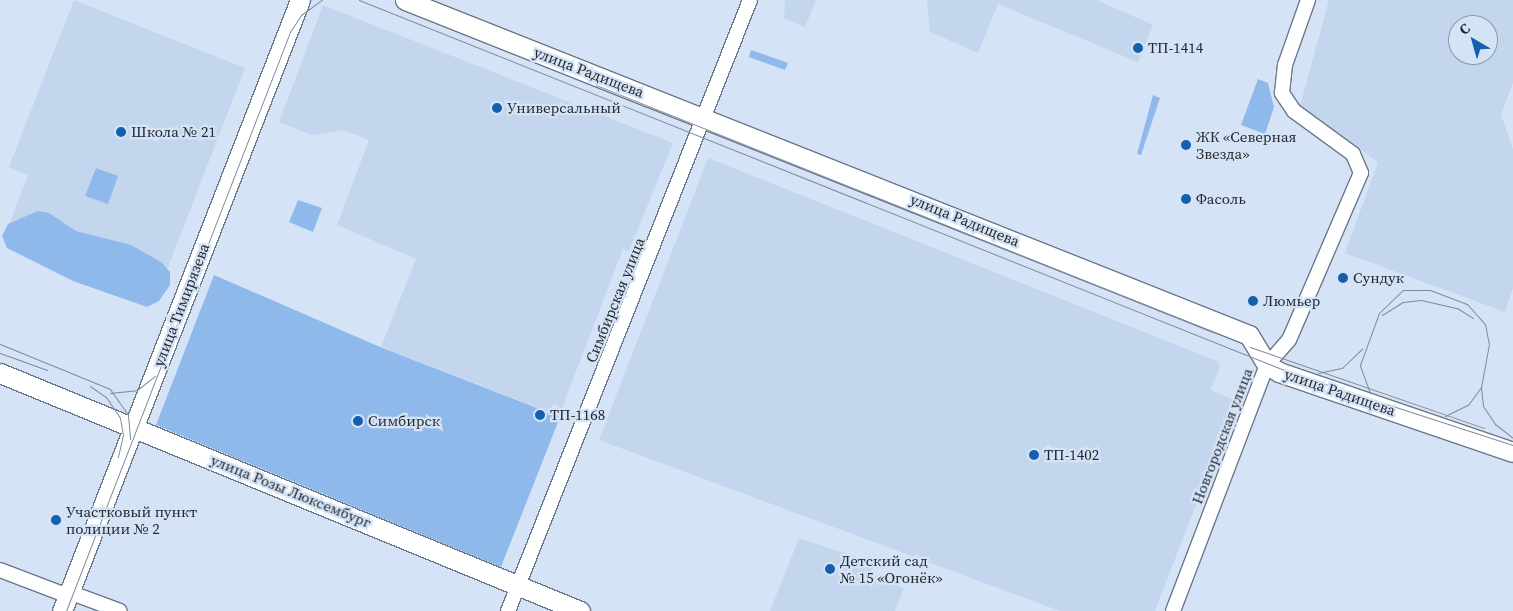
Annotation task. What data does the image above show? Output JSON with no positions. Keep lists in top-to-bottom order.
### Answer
{
  "streets": {
    "street": [
      "улица Радищева",
      "Симбирская улица",
      "улица Тимирязева",
      "Новгородская улица",
      "улица Розы Люксембург"
    ]
  },
  "crossings": [
    ["улица Радищева", "Симбирская улица"],
    ["улица Радищева", "Новгородская улица"],
    ["Симбирская улица", "улица Розы Люксембург"],
    ["улица Тимирязева", "улица Розы Люксембург"]
  ],
  "places": [
    "ТП-1414",
    "Универсальный",
    "Школа № 21",
    "ЖК «Северная Звезда»",
    "Фасоль",
    "Сундук",
    "Люмьер",
    "ТП-1168",
    "Симбирск",
    "ТП-1402",
    "Участковый пункт полиции № 2",
    "Детский сад № 15 «Огонёк»"
  ],
  "north": "top left"
}
